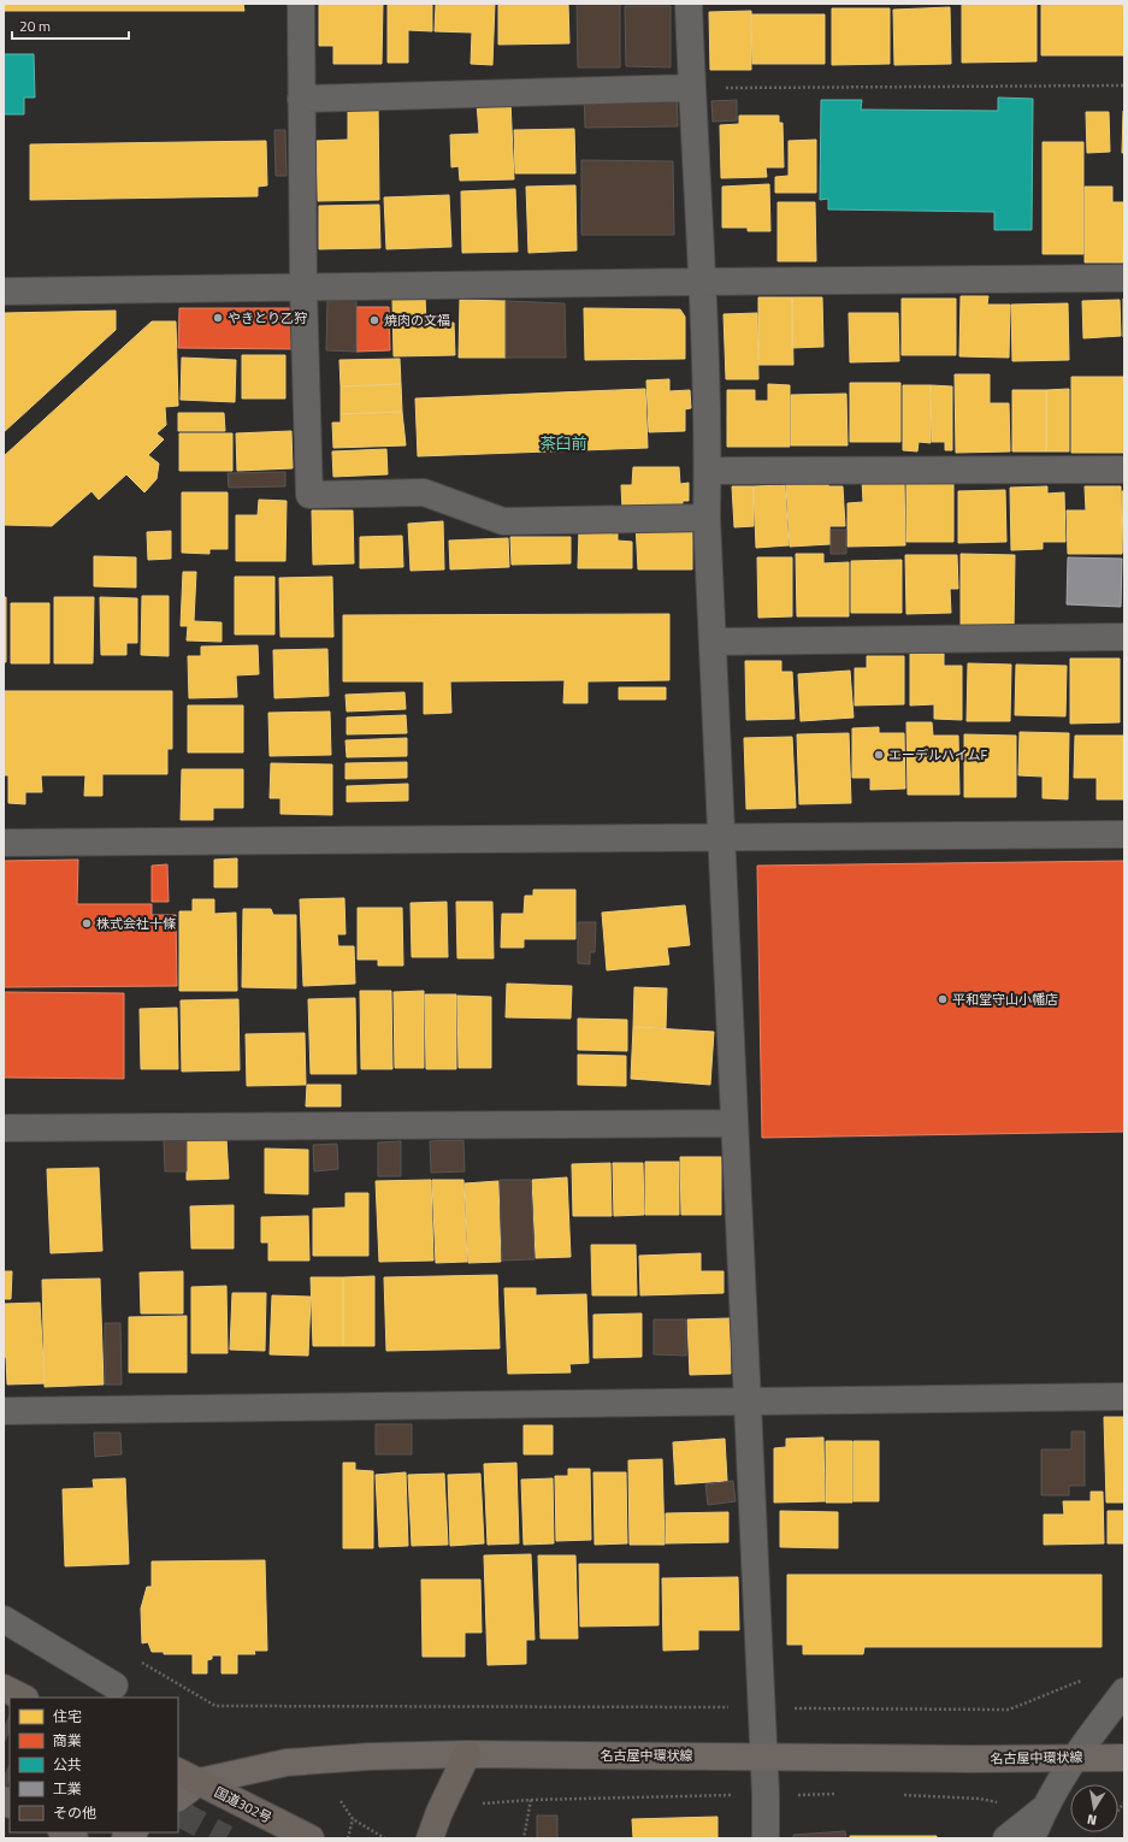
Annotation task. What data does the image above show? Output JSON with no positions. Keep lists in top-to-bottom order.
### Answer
{
  "streets": {
    "highway": ["国道302号"],
    "main road": ["名古屋中環状線"]
  },
  "crossings": [
    ["名古屋中環状線", "国道302号"]
  ],
  "districts": ["茶臼前"],
  "places": [
    "やきとり乙狩",
    "焼肉の文福",
    "エーデルハイムF",
    "株式会社十條",
    "平和堂守山小幡店"
  ],
  "legend": [
    "住宅",
    "商業",
    "公共",
    "工業",
    "その他"
  ],
  "scale_bar": "20 m",
  "north": "bottom"
}
